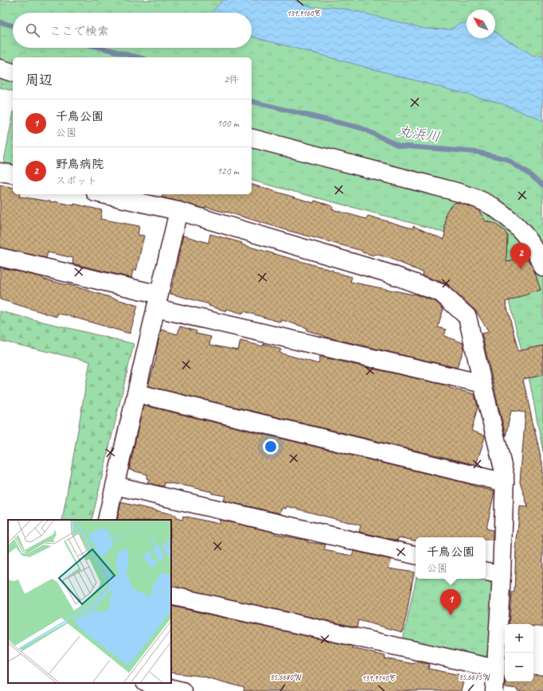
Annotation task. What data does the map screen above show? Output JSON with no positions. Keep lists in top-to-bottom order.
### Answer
{
  "water": ["丸浜川"],
  "north": "top left",
  "page": {
    "search": "ここで検索",
    "heading": ["周辺", "2件"],
    "list": [
      {
        "mark": "1",
        "name": "千鳥公園",
        "note": "公園",
        "value": "100 m"
      },
      {
        "mark": "2",
        "name": "野鳥病院",
        "note": "スポット",
        "value": "120 m"
      }
    ],
    "pins": ["2", "1"],
    "popup": ["千鳥公園", "公園"],
    "map_buttons": ["+", "−"]
  },
  "coordinates": [
    "139.9160°E",
    "35.6680°N",
    "35.6675°N",
    "139.9140°E"
  ]
}
